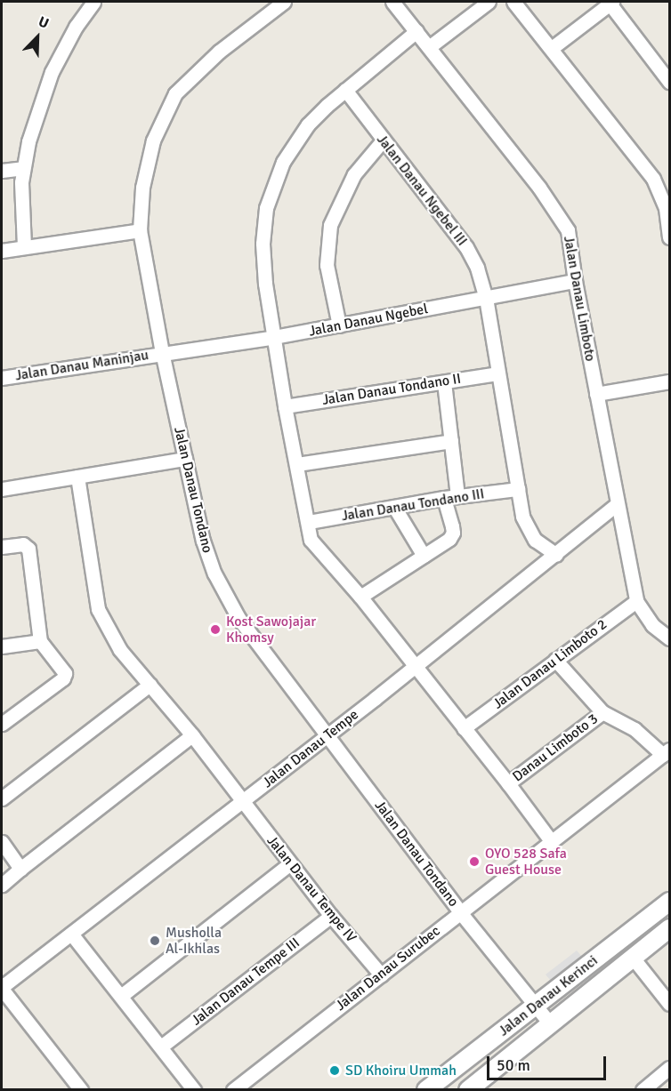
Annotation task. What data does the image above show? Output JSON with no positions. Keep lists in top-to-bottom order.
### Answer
{
  "streets": {
    "street": [
      "Jalan Danau Ngebel III",
      "Jalan Danau Limboto",
      "Jalan Danau Ngebel",
      "Jalan Danau Maninjau",
      "Jalan Danau Tondano II",
      "Jalan Danau Tondano",
      "Jalan Danau Tondano III",
      "Jalan Danau Limboto 2",
      "Danau Limboto 3",
      "Jalan Danau Tempe",
      "Jalan Danau Tempe IV",
      "Jalan Danau Surubec",
      "Jalan Danau Tempe III",
      "Jalan Danau Kerinci"
    ]
  },
  "crossings": [
    ["Jalan Danau Ngebel III", "Jalan Danau Ngebel"],
    ["Jalan Danau Ngebel III", "Jalan Danau Tondano II"],
    ["Jalan Danau Ngebel III", "Jalan Danau Tondano III"],
    ["Jalan Danau Ngebel III", "Jalan Danau Tempe"],
    ["Jalan Danau Limboto", "Jalan Danau Ngebel"],
    ["Jalan Danau Limboto", "Jalan Danau Limboto 2"],
    ["Jalan Danau Limboto", "Jalan Danau Tempe"],
    ["Jalan Danau Ngebel", "Jalan Danau Maninjau"],
    ["Jalan Danau Ngebel", "Jalan Danau Tondano"],
    ["Jalan Danau Maninjau", "Jalan Danau Tondano"],
    ["Jalan Danau Tondano", "Jalan Danau Tempe"],
    ["Jalan Danau Tondano", "Jalan Danau Surubec"],
    ["Jalan Danau Tondano", "Jalan Danau Kerinci"],
    ["Jalan Danau Tempe", "Jalan Danau Tempe IV"],
    ["Jalan Danau Tempe IV", "Jalan Danau Surubec"],
    ["Jalan Danau Tempe IV", "Jalan Danau Tempe III"]
  ],
  "places": [
    "Kost Sawojajar Khomsy",
    "OYO 528 Safa Guest House",
    "Musholla Al-Ikhlas",
    "SD Khoiru Ummah"
  ],
  "scale_bar": "50 m",
  "north": "top right"
}
